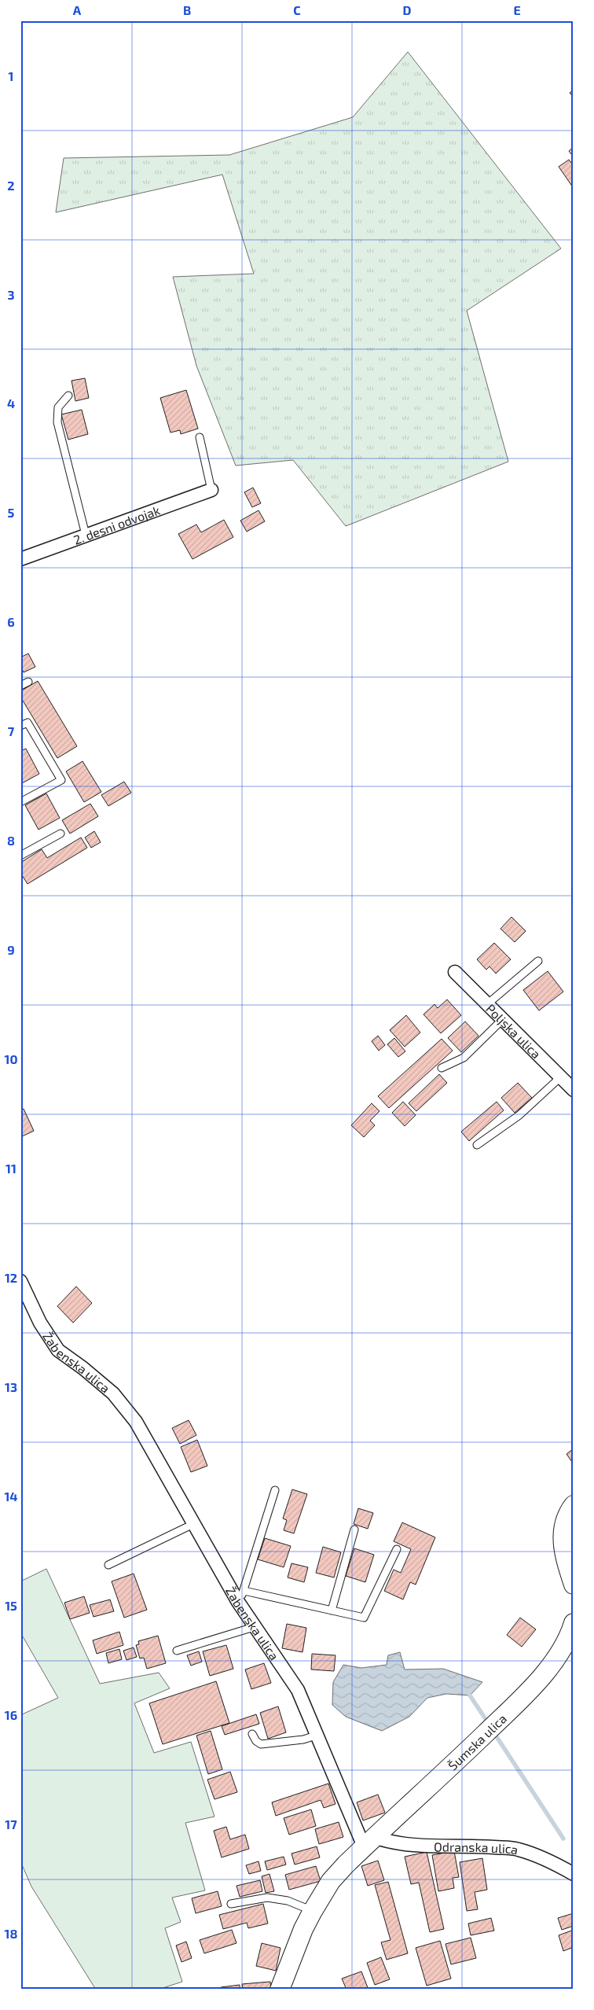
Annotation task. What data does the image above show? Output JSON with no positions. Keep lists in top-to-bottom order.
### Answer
{
  "streets": {
    "street": [
      "2. desni odvojak",
      "Poljska ulica",
      "Žabenska ulica",
      "Šumska ulica",
      "Odranska ulica"
    ]
  },
  "crossings": [
    ["Žabenska ulica", "Šumska ulica"],
    ["Žabenska ulica", "Odranska ulica"],
    ["Šumska ulica", "Odranska ulica"]
  ],
  "grid": {
    "columns": [
      "A",
      "B",
      "C",
      "D",
      "E"
    ],
    "rows": [
      "1",
      "2",
      "3",
      "4",
      "5",
      "6",
      "7",
      "8",
      "9",
      "10",
      "11",
      "12",
      "13",
      "14",
      "15",
      "16",
      "17",
      "18"
    ]
  }
}
